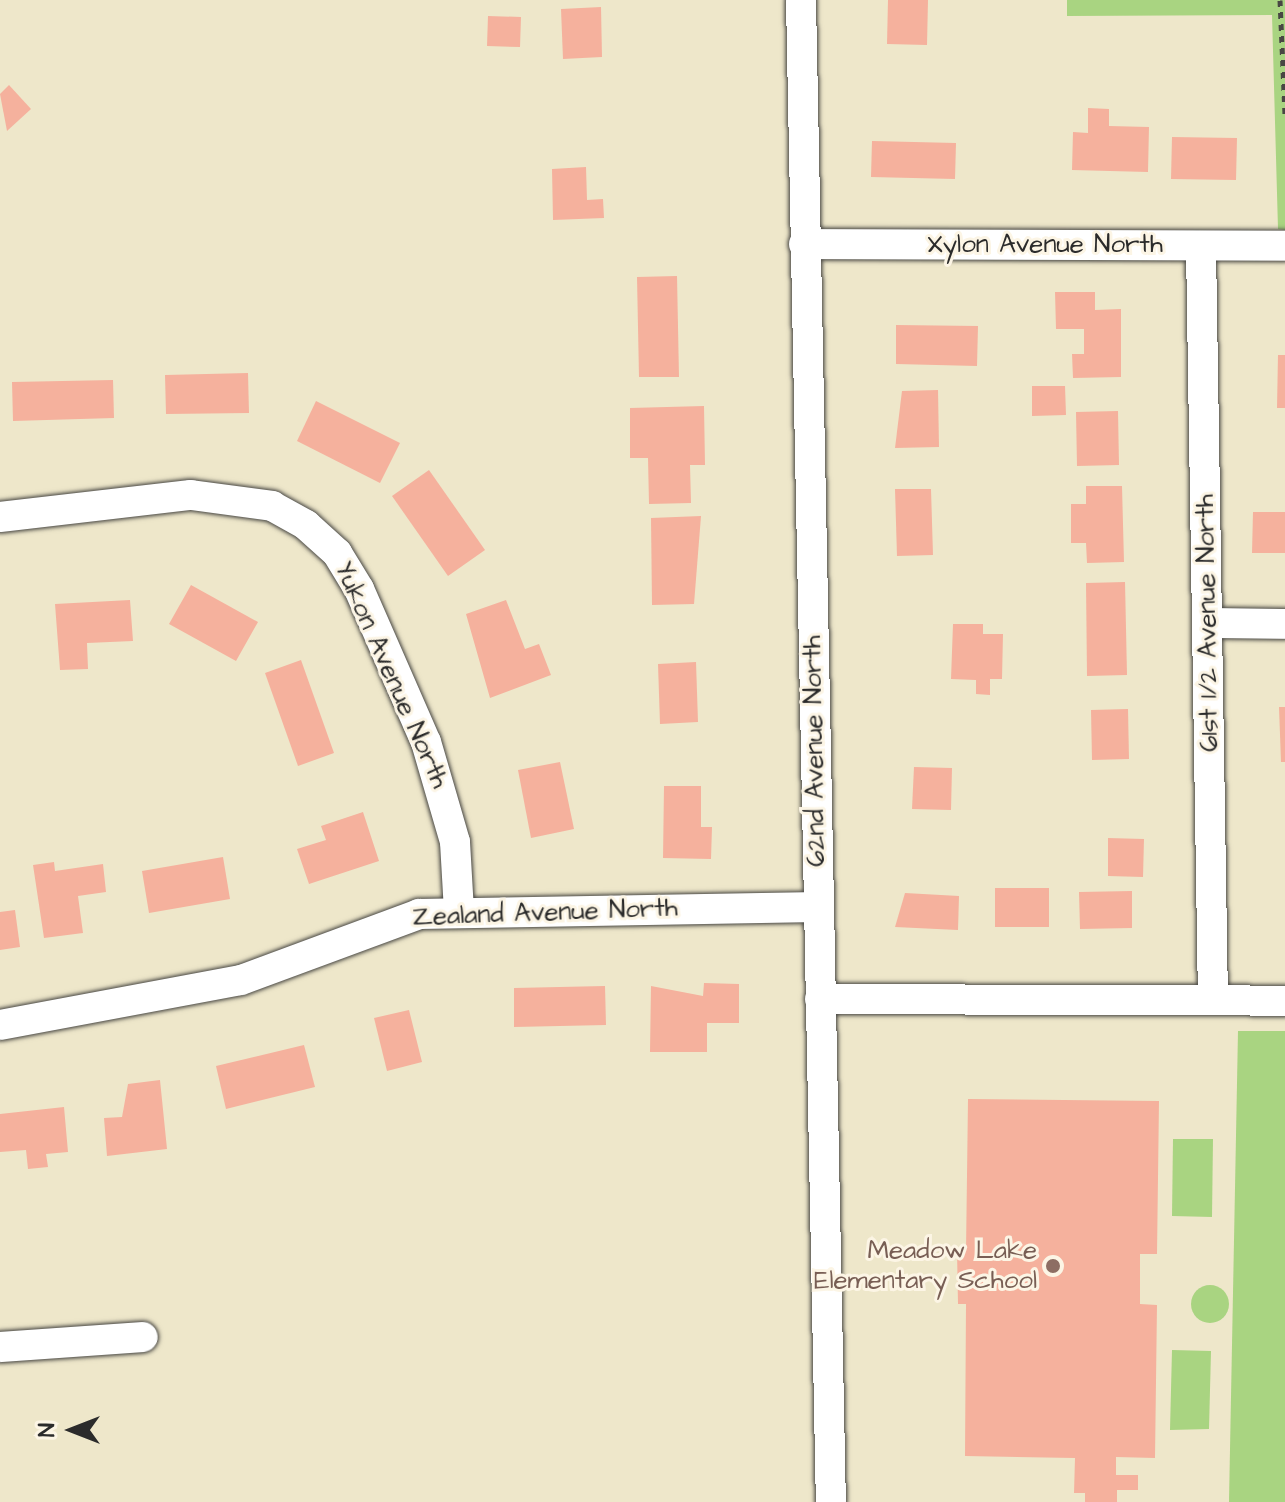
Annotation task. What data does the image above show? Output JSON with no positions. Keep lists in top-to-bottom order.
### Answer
{
  "streets": {
    "street": [
      "Xylon Avenue North",
      "61st 1/2 Avenue North",
      "Yukon Avenue North",
      "62nd Avenue North",
      "Zealand Avenue North"
    ]
  },
  "crossings": [
    ["Xylon Avenue North", "61st 1/2 Avenue North"],
    ["Xylon Avenue North", "62nd Avenue North"],
    ["Yukon Avenue North", "Zealand Avenue North"],
    ["62nd Avenue North", "Zealand Avenue North"]
  ],
  "places": ["Meadow Lake Elementary School"],
  "north": "left"
}
